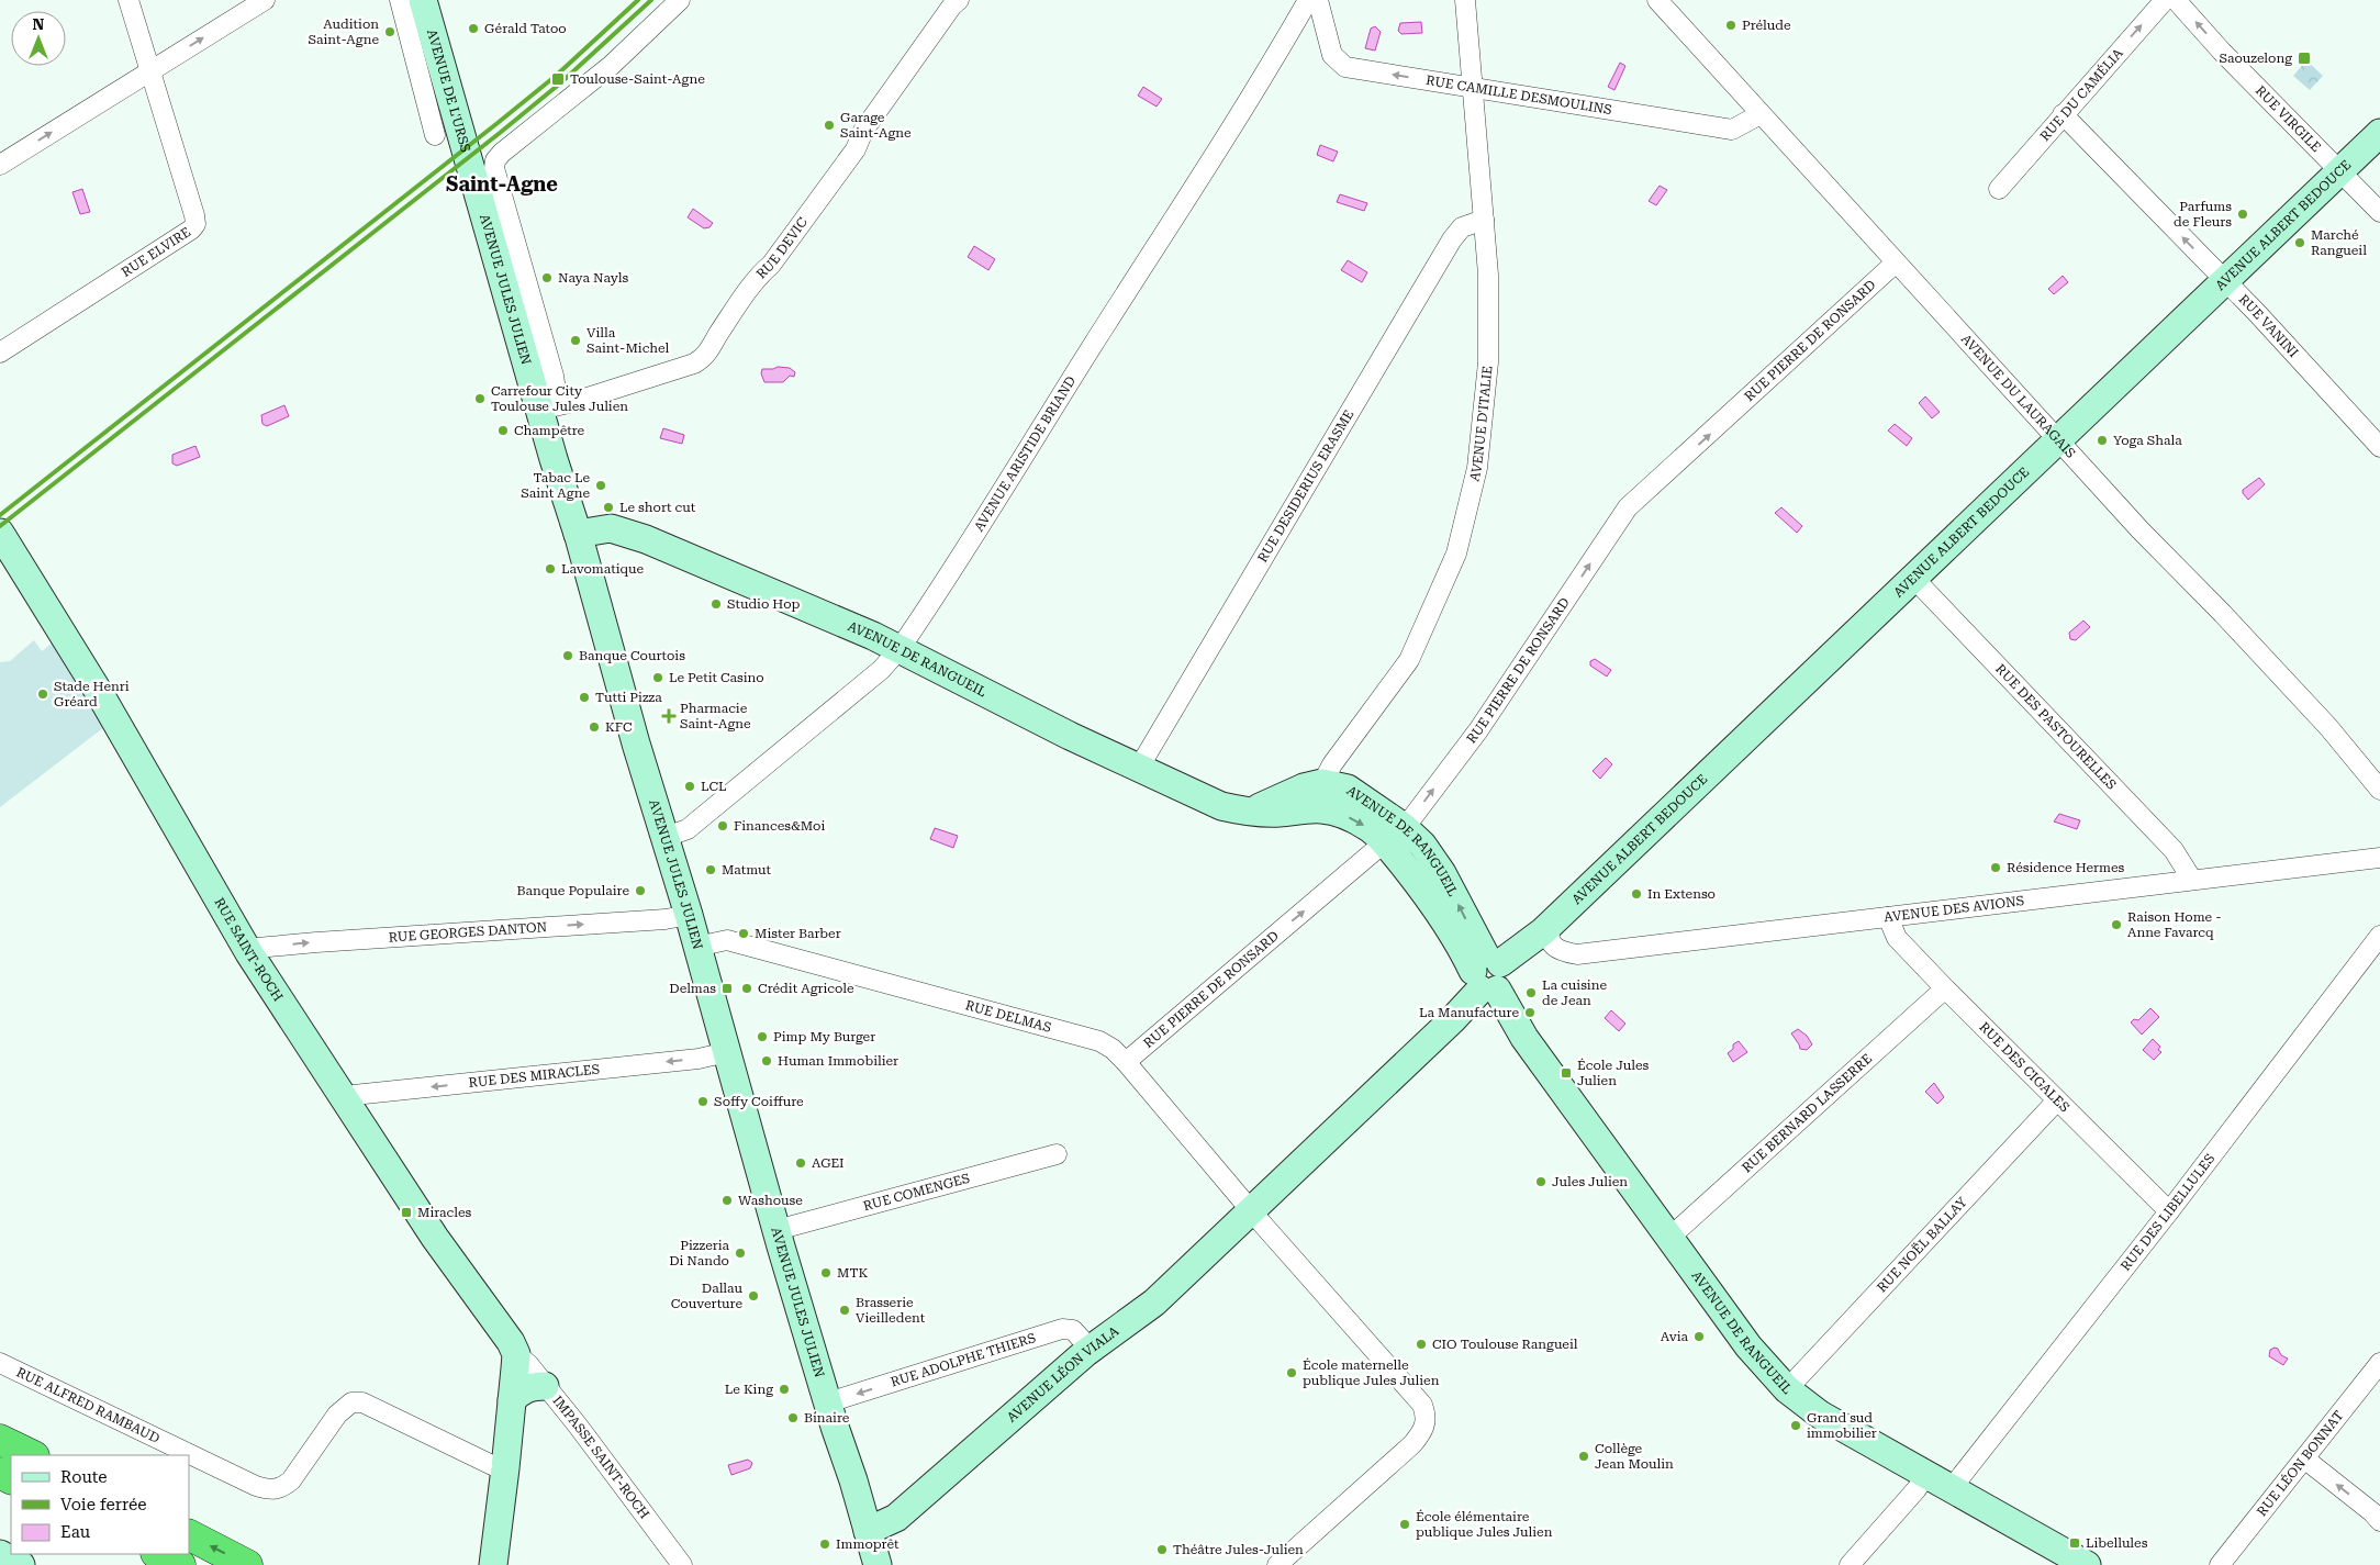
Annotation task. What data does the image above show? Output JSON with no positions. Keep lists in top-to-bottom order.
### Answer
{
  "streets": {
    "street": [
      "AVENUE DE L'URSS",
      "RUE DU CAMÉLIA",
      "RUE CAMILLE DESMOULINS",
      "RUE VIRGILE",
      "AVENUE ALBERT BEDOUCE",
      "RUE DEVIC",
      "RUE ELVIRE",
      "AVENUE JULES JULIEN",
      "RUE VANINI",
      "RUE PIERRE DE RONSARD",
      "AVENUE DU LAURAGAIS",
      "AVENUE D'ITALIE",
      "AVENUE ARISTIDE BRIAND",
      "RUE DESIDERIUS ERASME",
      "AVENUE DE RANGUEIL",
      "RUE DES PASTOURELLES",
      "AVENUE DES AVIONS",
      "RUE GEORGES DANTON",
      "RUE SAINT-ROCH",
      "RUE DELMAS",
      "RUE DES CIGALES",
      "RUE DES MIRACLES",
      "RUE BERNARD LASSERRE",
      "RUE COMENGES",
      "RUE DES LIBELLULES",
      "RUE NOËL BALLAY",
      "RUE ADOLPHE THIERS",
      "AVENUE LÉON VIALA",
      "RUE ALFRED RAMBAUD",
      "IMPASSE SAINT-ROCH",
      "RUE LÉON BONNAT"
    ]
  },
  "crossings": [
    ["AVENUE DE L'URSS", "AVENUE JULES JULIEN"],
    ["RUE DU CAMÉLIA", "RUE VANINI"],
    ["RUE CAMILLE DESMOULINS", "AVENUE DU LAURAGAIS"],
    ["RUE CAMILLE DESMOULINS", "AVENUE D'ITALIE"],
    ["RUE VIRGILE", "AVENUE ALBERT BEDOUCE"],
    ["AVENUE ALBERT BEDOUCE", "RUE VANINI"],
    ["AVENUE ALBERT BEDOUCE", "AVENUE DU LAURAGAIS"],
    ["AVENUE ALBERT BEDOUCE", "AVENUE DE RANGUEIL"],
    ["AVENUE ALBERT BEDOUCE", "RUE DES PASTOURELLES"],
    ["AVENUE ALBERT BEDOUCE", "AVENUE DES AVIONS"],
    ["AVENUE ALBERT BEDOUCE", "RUE DELMAS"],
    ["AVENUE ALBERT BEDOUCE", "AVENUE LÉON VIALA"],
    ["RUE DEVIC", "AVENUE JULES JULIEN"],
    ["AVENUE JULES JULIEN", "AVENUE ARISTIDE BRIAND"],
    ["AVENUE JULES JULIEN", "AVENUE DE RANGUEIL"],
    ["AVENUE JULES JULIEN", "RUE GEORGES DANTON"],
    ["AVENUE JULES JULIEN", "RUE DELMAS"],
    ["AVENUE JULES JULIEN", "RUE DES MIRACLES"],
    ["AVENUE JULES JULIEN", "RUE COMENGES"],
    ["AVENUE JULES JULIEN", "RUE ADOLPHE THIERS"],
    ["AVENUE JULES JULIEN", "AVENUE LÉON VIALA"],
    ["RUE PIERRE DE RONSARD", "AVENUE DU LAURAGAIS"],
    ["RUE PIERRE DE RONSARD", "AVENUE DE RANGUEIL"],
    ["RUE PIERRE DE RONSARD", "RUE DELMAS"],
    ["AVENUE D'ITALIE", "RUE DESIDERIUS ERASME"],
    ["AVENUE D'ITALIE", "AVENUE DE RANGUEIL"],
    ["AVENUE ARISTIDE BRIAND", "AVENUE DE RANGUEIL"],
    ["RUE DESIDERIUS ERASME", "AVENUE DE RANGUEIL"],
    ["AVENUE DE RANGUEIL", "RUE BERNARD LASSERRE"],
    ["AVENUE DE RANGUEIL", "RUE DES LIBELLULES"],
    ["AVENUE DE RANGUEIL", "RUE NOËL BALLAY"],
    ["RUE DES PASTOURELLES", "AVENUE DES AVIONS"],
    ["AVENUE DES AVIONS", "RUE DES CIGALES"],
    ["RUE GEORGES DANTON", "RUE SAINT-ROCH"],
    ["RUE SAINT-ROCH", "RUE DES MIRACLES"],
    ["RUE SAINT-ROCH", "IMPASSE SAINT-ROCH"],
    ["RUE DELMAS", "AVENUE LÉON VIALA"],
    ["RUE DES CIGALES", "RUE BERNARD LASSERRE"],
    ["RUE DES CIGALES", "RUE DES LIBELLULES"],
    ["RUE DES CIGALES", "RUE NOËL BALLAY"],
    ["RUE ADOLPHE THIERS", "AVENUE LÉON VIALA"]
  ],
  "one_way": [
    "RUE DU CAMÉLIA",
    "RUE CAMILLE DESMOULINS",
    "RUE VIRGILE",
    "RUE VANINI",
    "RUE PIERRE DE RONSARD",
    "RUE GEORGES DANTON",
    "RUE DES MIRACLES",
    "RUE ADOLPHE THIERS"
  ],
  "districts": ["Saint-Agne"],
  "places": {
    "other": [
      "Prélude",
      "Gérald Tatoo",
      "Audition Saint-Agne",
      "Garage Saint-Agne",
      "Parfums de Fleurs",
      "Marché Rangueil",
      "Naya Nayls",
      "Villa Saint-Michel",
      "Carrefour City Toulouse Jules Julien",
      "Champêtre",
      "Yoga Shala",
      "Tabac Le Saint Agne",
      "Le short cut",
      "Lavomatique",
      "Studio Hop",
      "Banque Courtois",
      "Le Petit Casino",
      "Stade Henri Gréard",
      "Tutti Pizza",
      "KFC",
      "LCL",
      "Finances&Moi",
      "Résidence Hermes",
      "Matmut",
      "Banque Populaire",
      "In Extenso",
      "Raison Home - Anne Favarcq",
      "Mister Barber",
      "Crédit Agricole",
      "La cuisine de Jean",
      "La Manufacture",
      "Pimp My Burger",
      "Human Immobilier",
      "Soffy Coiffure",
      "AGEI",
      "Jules Julien",
      "Washouse",
      "Pizzeria Di Nando",
      "MTK",
      "Dallau Couverture",
      "Brasserie Vieilledent",
      "Avia",
      "CIO Toulouse Rangueil",
      "École maternelle publique Jules Julien",
      "Le King",
      "Binaire",
      "Grand sud immobilier",
      "Collège Jean Moulin",
      "École élémentaire publique Jules Julien",
      "Immoprêt",
      "Théâtre Jules-Julien"
    ],
    "transit": [
      "Saouzelong",
      "Toulouse-Saint-Agne",
      "Delmas",
      "École Jules Julien",
      "Miracles",
      "Libellules"
    ],
    "health": ["Pharmacie Saint-Agne"]
  },
  "legend": ["Route", "Voie ferrée", "Eau"],
  "north": "top"
}
